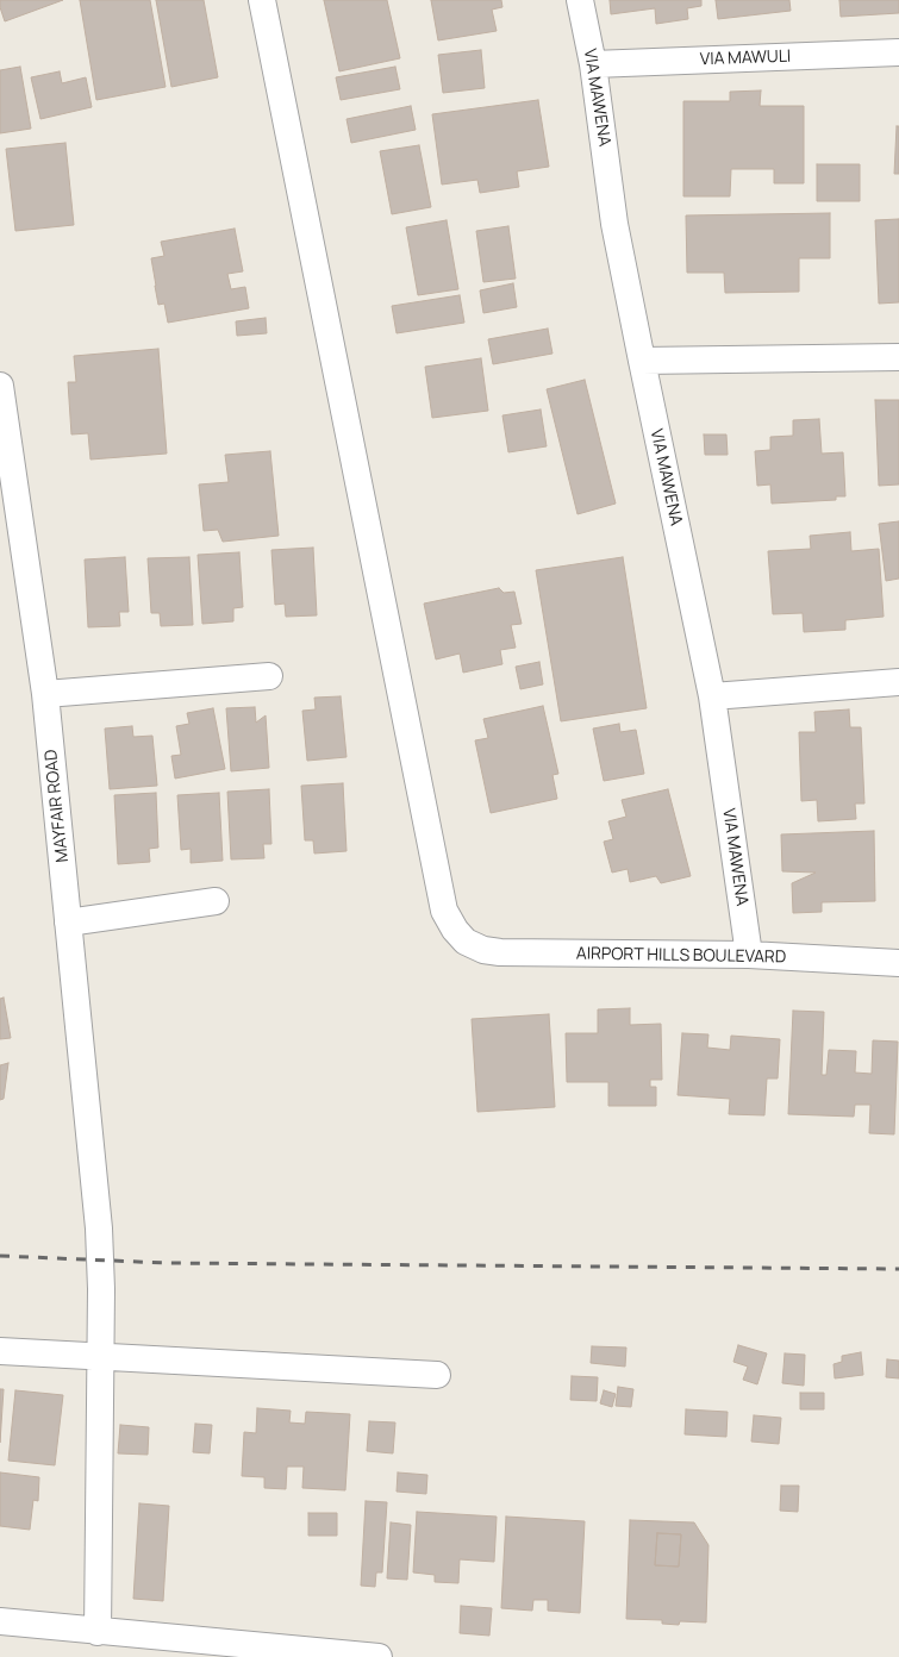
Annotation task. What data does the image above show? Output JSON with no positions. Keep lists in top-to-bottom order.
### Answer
{
  "streets": {
    "street": [
      "VIA MAWULI",
      "VIA MAWENA",
      "MAYFAIR ROAD",
      "AIRPORT HILLS BOULEVARD"
    ]
  },
  "crossings": [
    ["VIA MAWULI", "VIA MAWENA"],
    ["VIA MAWENA", "AIRPORT HILLS BOULEVARD"]
  ]
}
